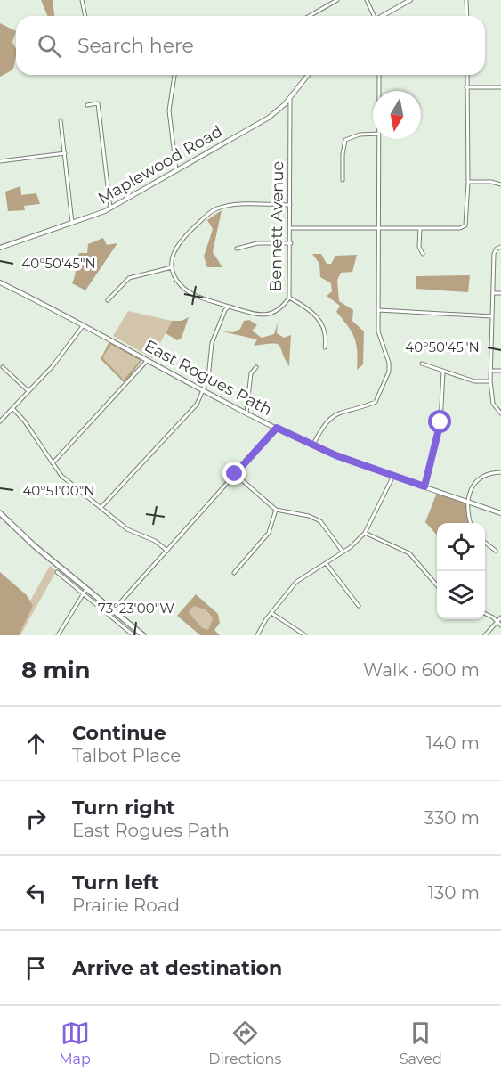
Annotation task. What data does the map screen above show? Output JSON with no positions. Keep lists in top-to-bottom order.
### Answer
{
  "streets": {
    "street": ["Maplewood Road", "Bennett Avenue", "East Rogues Path"]
  },
  "crossings": [
    ["Maplewood Road", "Bennett Avenue"]
  ],
  "north": "bottom",
  "page": {
    "search": "Search here",
    "heading": ["8 min", "Walk · 600 m"],
    "list": [
      ["Continue", "Talbot Place", "140 m"],
      ["Turn right", "East Rogues Path", "330 m"],
      ["Turn left", "Prairie Road", "130 m"],
      "Arrive at destination"
    ],
    "nav": ["Map", "Directions", "Saved"]
  },
  "coordinates": ["40°50'45\"N", "40°51'00\"N", "73°23'00\"W"]
}
